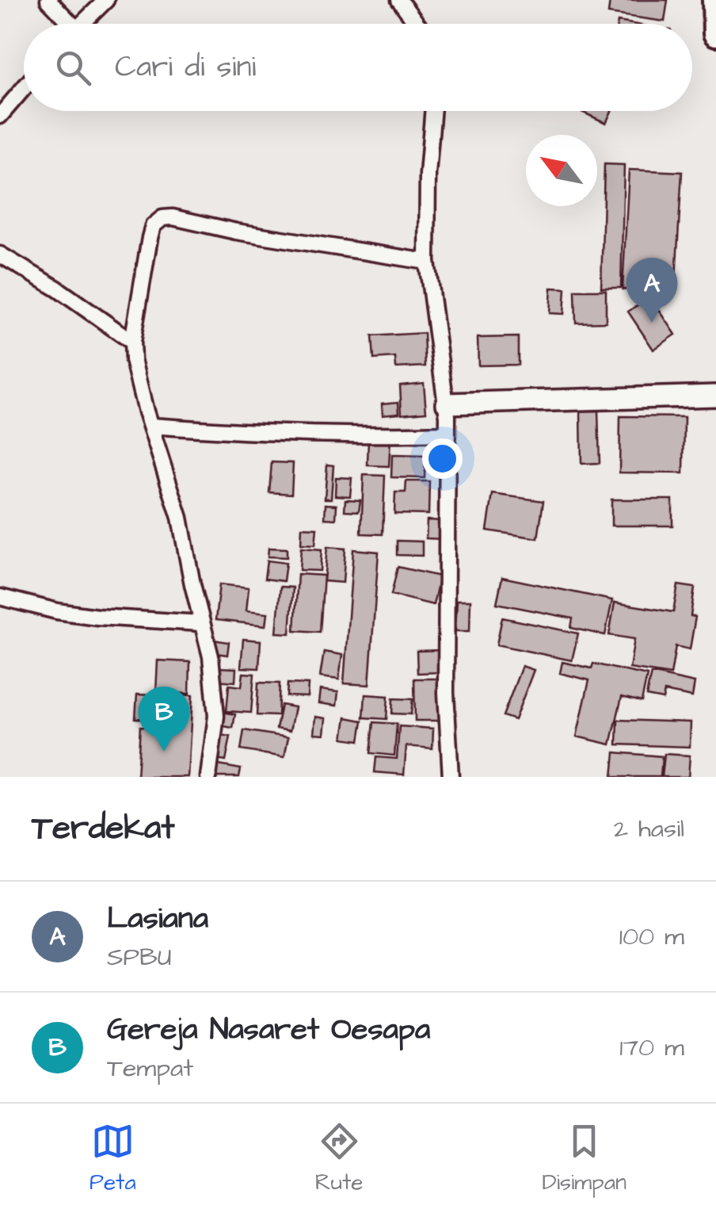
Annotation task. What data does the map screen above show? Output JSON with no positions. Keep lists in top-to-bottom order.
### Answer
{
  "north": "top left",
  "page": {
    "search": "Cari di sini",
    "pins": ["A", "B"],
    "heading": ["Terdekat", "2 hasil"],
    "list": [
      {
        "mark": "A",
        "name": "Lasiana",
        "note": "SPBU",
        "value": "100 m"
      },
      {
        "mark": "B",
        "name": "Gereja Nasaret Oesapa",
        "note": "Tempat",
        "value": "170 m"
      }
    ],
    "nav": ["Peta", "Rute", "Disimpan"]
  }
}
